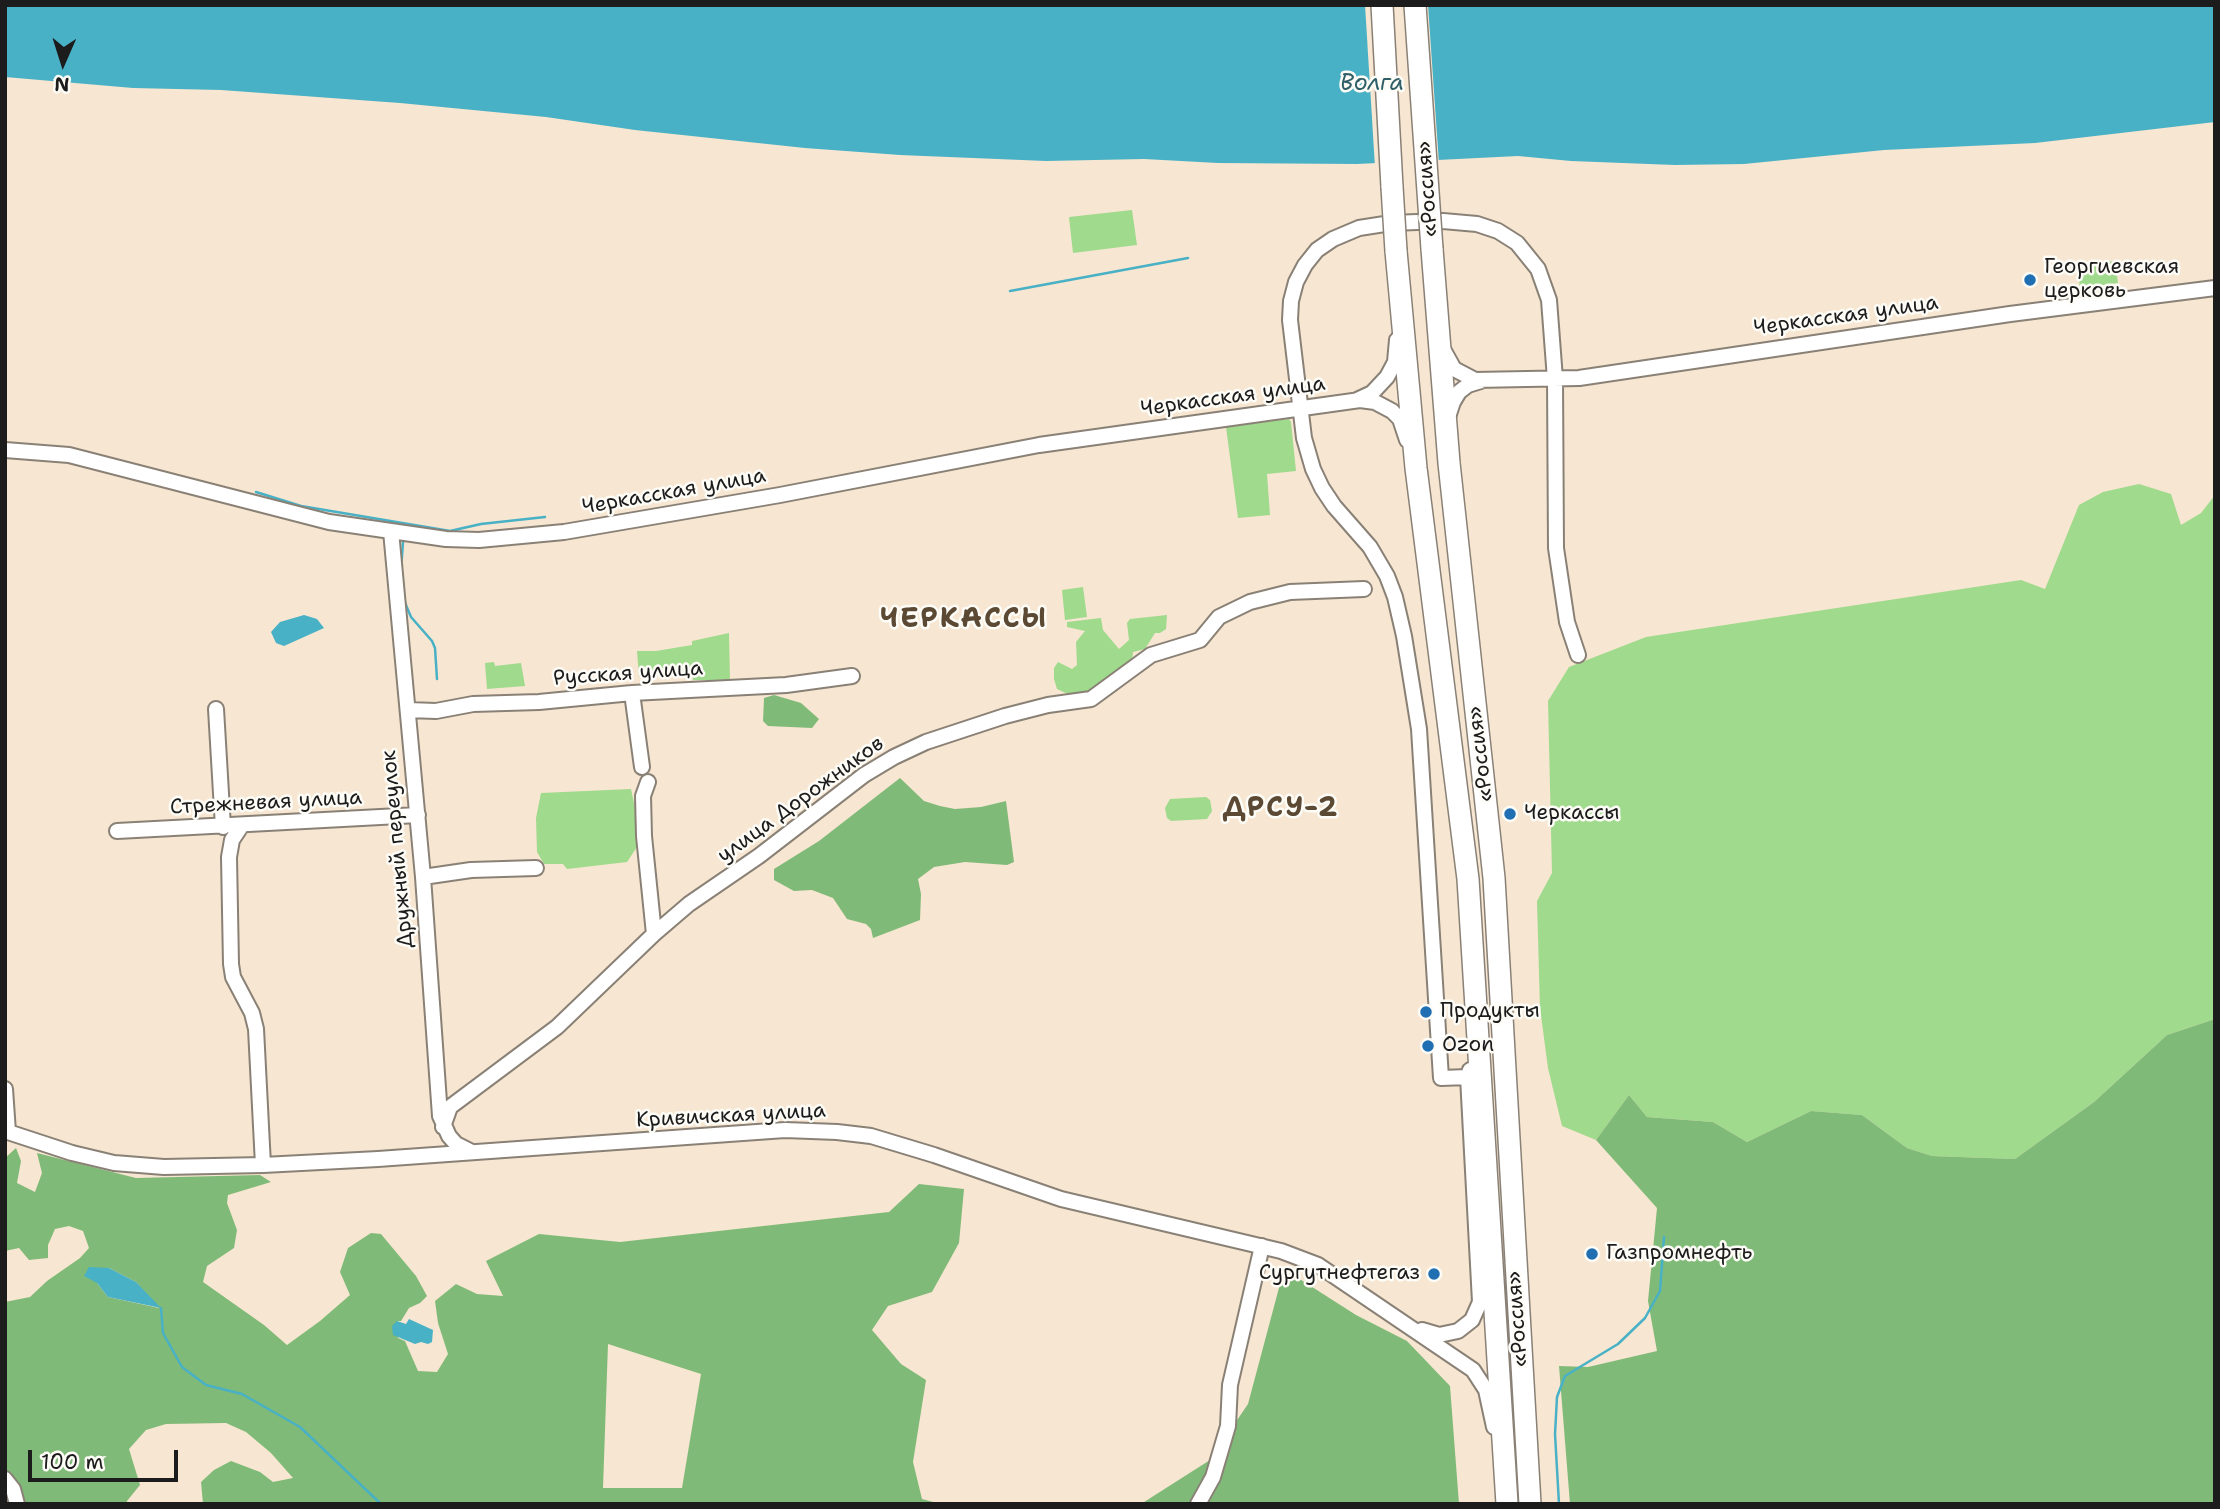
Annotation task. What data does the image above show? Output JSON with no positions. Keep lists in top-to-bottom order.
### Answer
{
  "streets": {
    "highway": ["«Россия»"],
    "street": [
      "Черкасская улица",
      "Русская улица",
      "улица Дорожников",
      "Стрежневая улица",
      "Дружный переулок",
      "Кривичская улица"
    ]
  },
  "crossings": [
    ["«Россия»", "Черкасская улица"],
    ["«Россия»", "Кривичская улица"],
    ["Черкасская улица", "Дружный переулок"],
    ["Русская улица", "Дружный переулок"],
    ["улица Дорожников", "Дружный переулок"],
    ["Стрежневая улица", "Дружный переулок"]
  ],
  "districts": ["ЧЕРКАССЫ", "ДРСУ-2"],
  "water": ["Волга"],
  "places": [
    "Георгиевская церковь",
    "Черкассы",
    "Продукты",
    "Ozon",
    "Газпромнефть",
    "Сургутнефтегаз"
  ],
  "scale_bar": "100 m",
  "north": "bottom"
}
